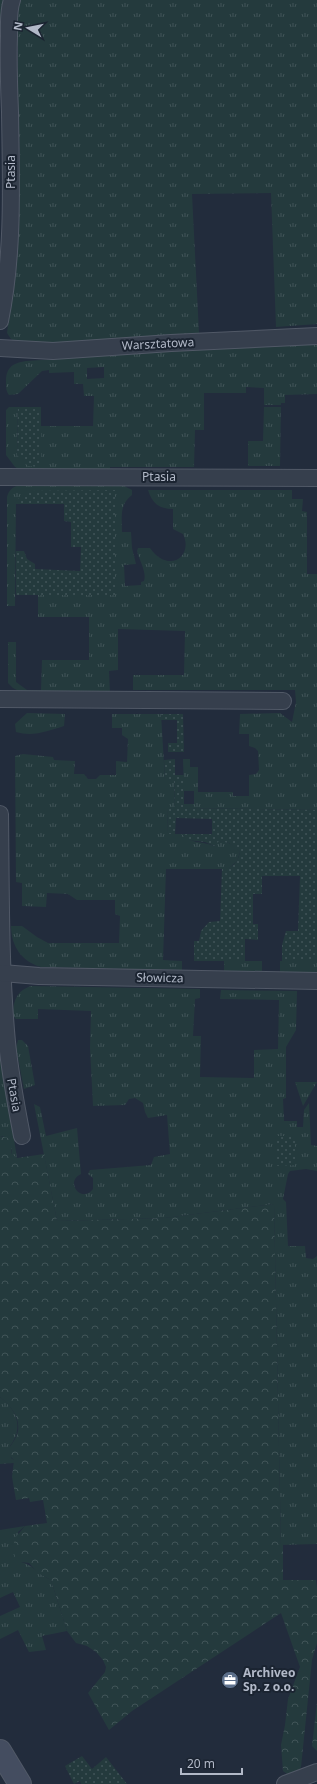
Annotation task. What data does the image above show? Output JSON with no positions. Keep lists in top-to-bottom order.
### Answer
{
  "streets": {
    "street": ["Ptasia", "Warsztatowa", "Słowicza"]
  },
  "crossings": [
    ["Ptasia", "Słowicza"]
  ],
  "places": {
    "office": ["Archiveo Sp. z o.o."]
  },
  "scale_bar": "20 m",
  "north": "left"
}
